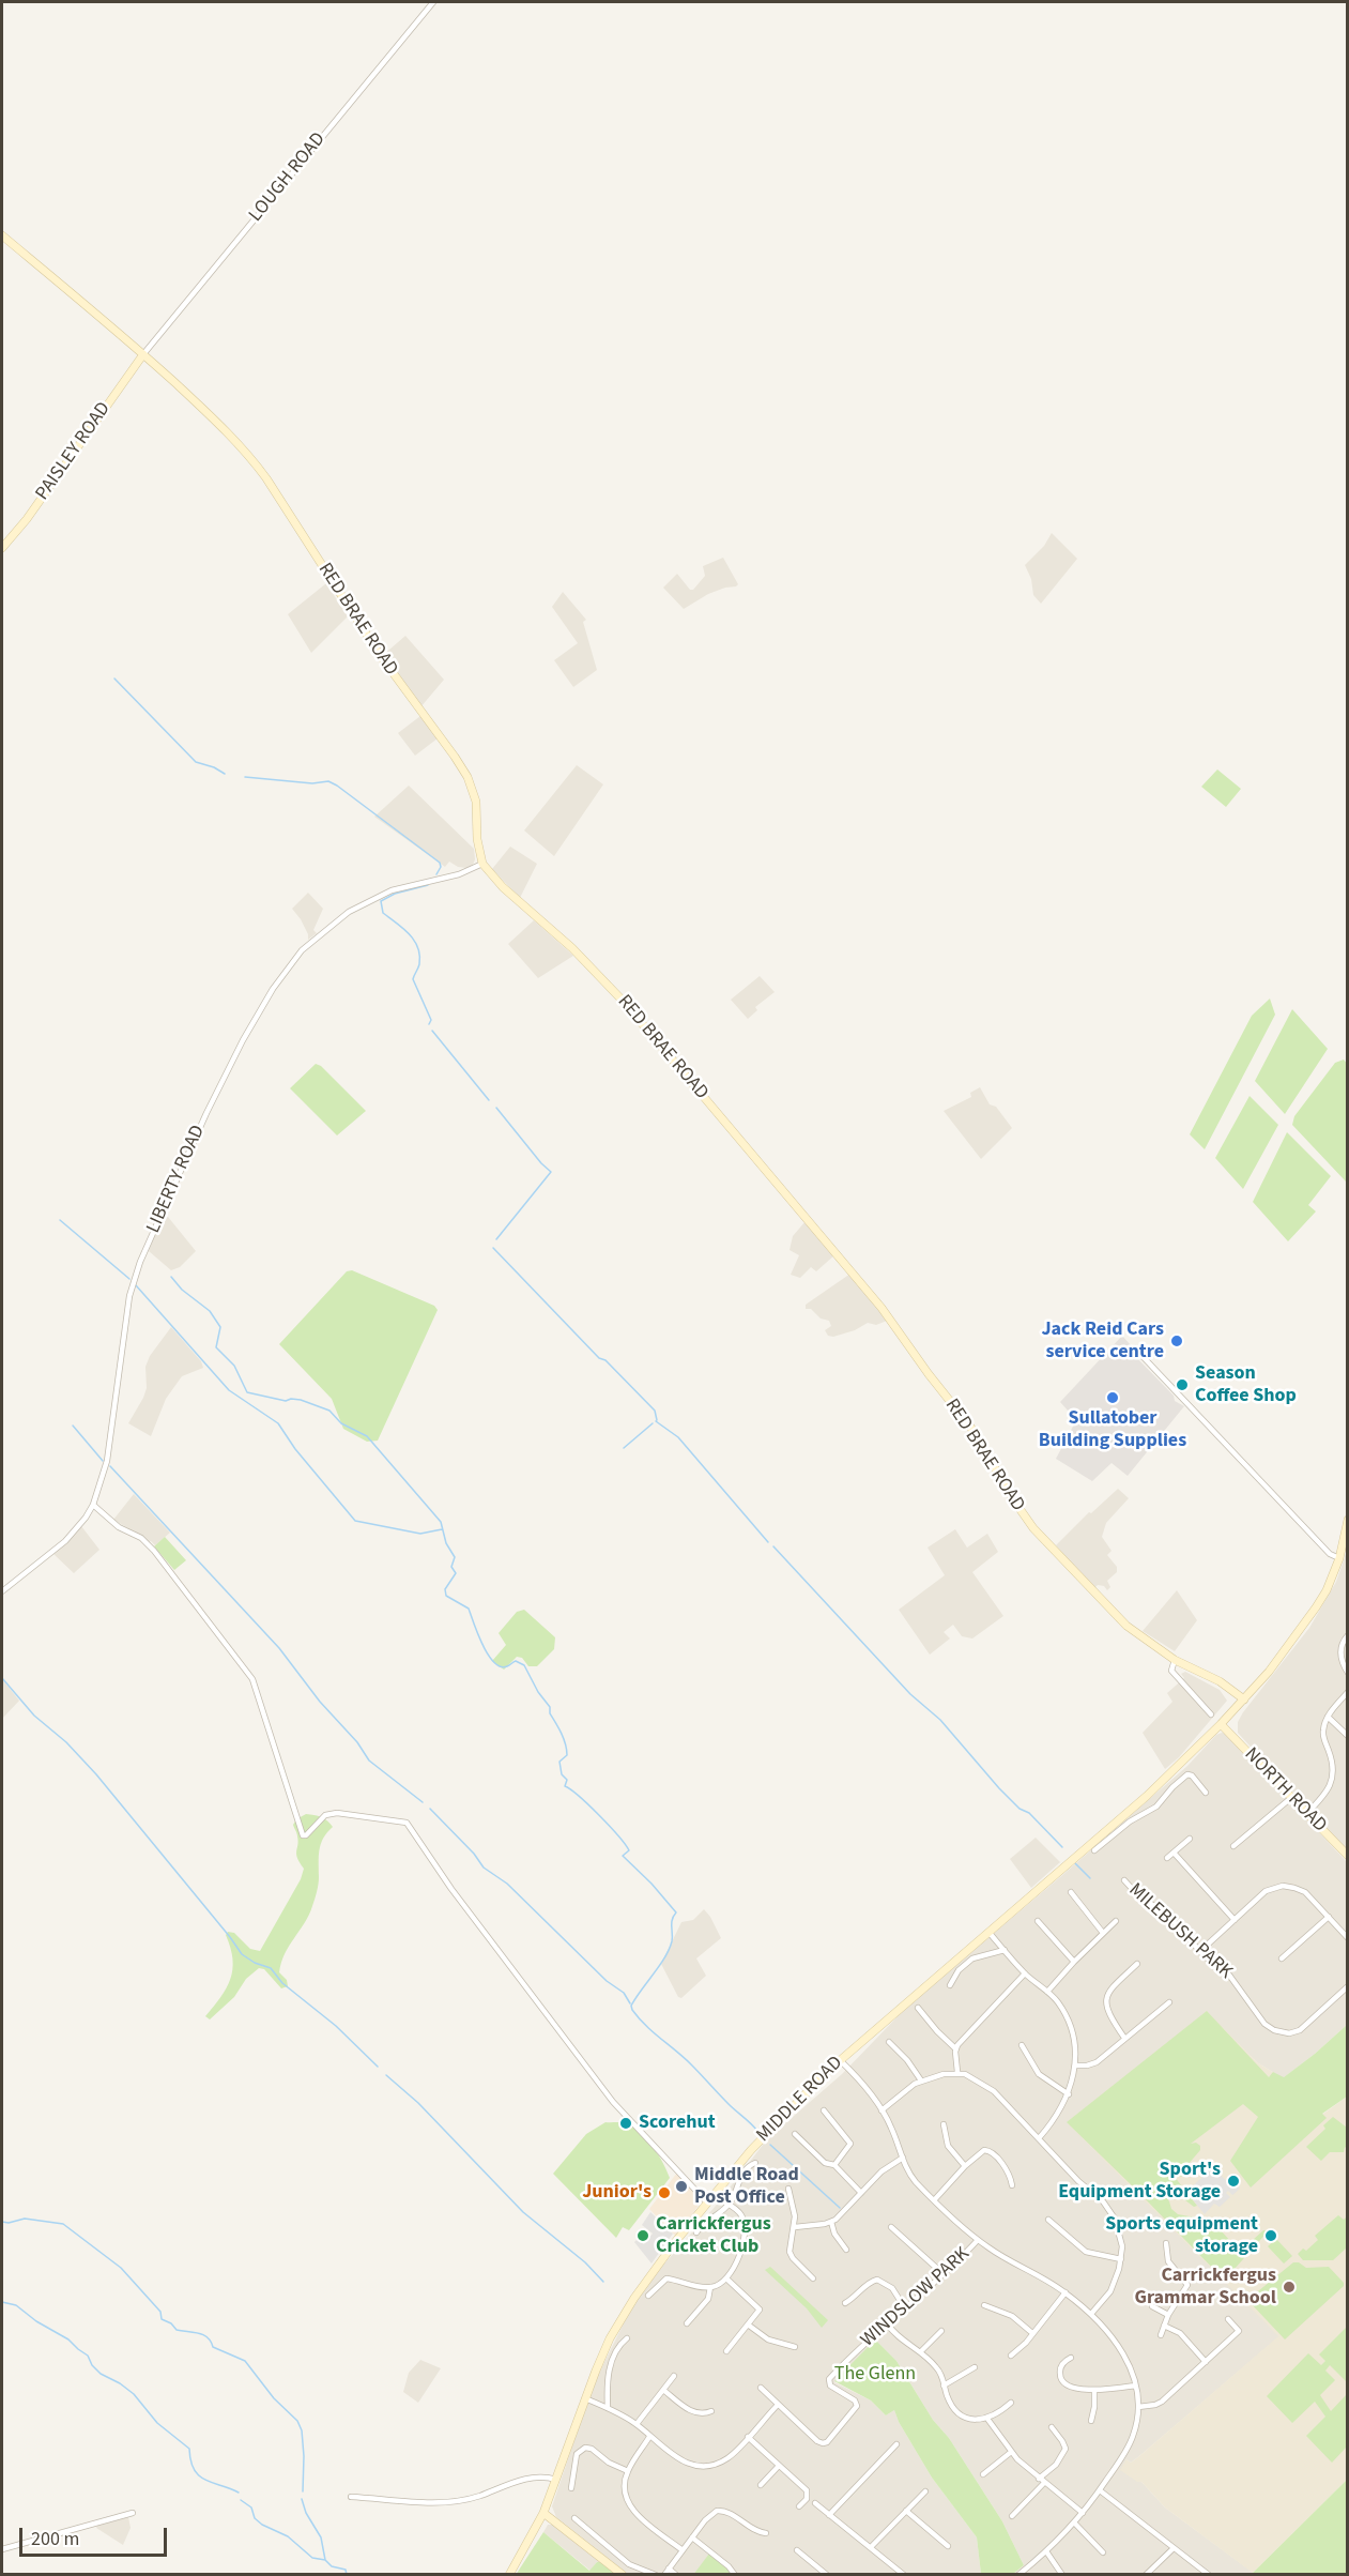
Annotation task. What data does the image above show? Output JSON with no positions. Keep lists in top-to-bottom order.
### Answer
{
  "streets": {
    "street": [
      "LOUGH ROAD",
      "PAISLEY ROAD",
      "RED BRAE ROAD",
      "LIBERTY ROAD",
      "NORTH ROAD",
      "MILEBUSH PARK",
      "MIDDLE ROAD",
      "WINDSLOW PARK"
    ]
  },
  "crossings": [
    ["LOUGH ROAD", "PAISLEY ROAD"],
    ["LOUGH ROAD", "RED BRAE ROAD"],
    ["PAISLEY ROAD", "RED BRAE ROAD"],
    ["RED BRAE ROAD", "LIBERTY ROAD"],
    ["RED BRAE ROAD", "MIDDLE ROAD"],
    ["NORTH ROAD", "MIDDLE ROAD"]
  ],
  "parks": ["The Glenn"],
  "places": [
    "Jack Reid Cars service centre",
    "Season Coffee Shop",
    "Sullatober Building Supplies",
    "Scorehut",
    "Sport's Equipment Storage",
    "Middle Road Post Office",
    "Junior's",
    "Carrickfergus Cricket Club",
    "Sports equipment storage",
    "Carrickfergus Grammar School"
  ],
  "scale_bar": "200 m"
}
